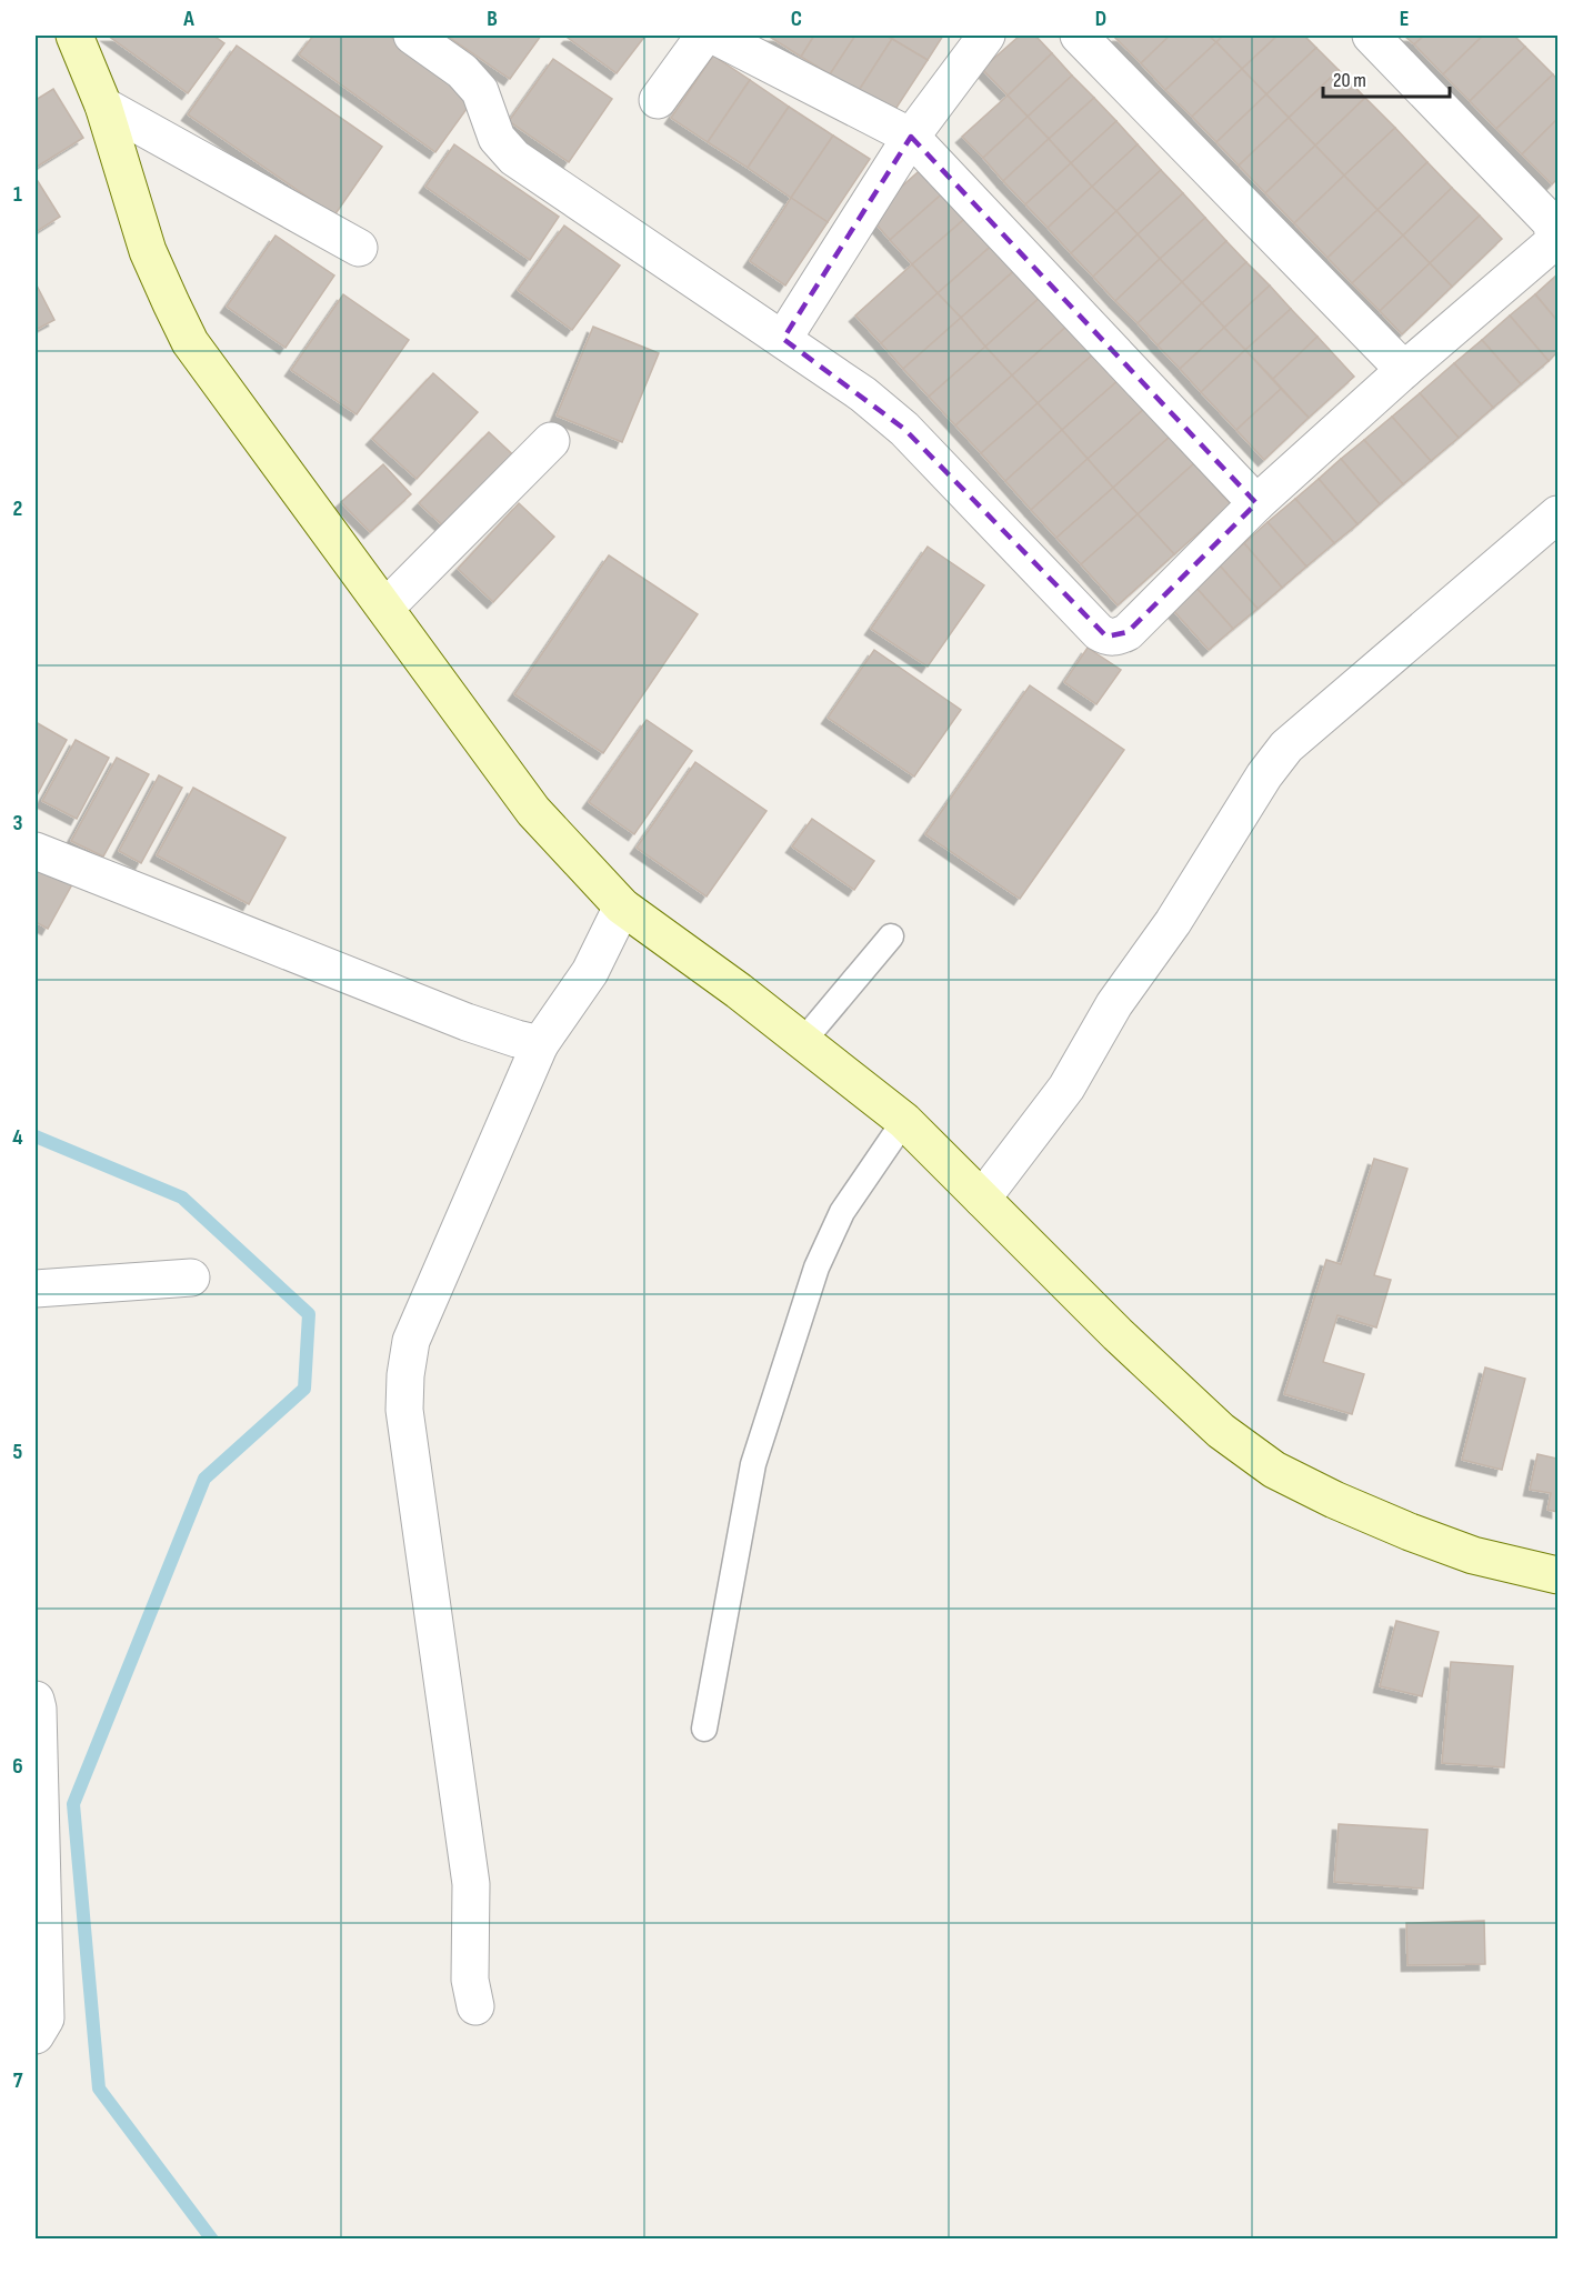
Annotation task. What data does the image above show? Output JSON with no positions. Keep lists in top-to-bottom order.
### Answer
{
  "scale_bar": "20 m",
  "grid": {
    "columns": [
      "A",
      "B",
      "C",
      "D",
      "E"
    ],
    "rows": [
      "1",
      "2",
      "3",
      "4",
      "5",
      "6",
      "7"
    ]
  }
}
